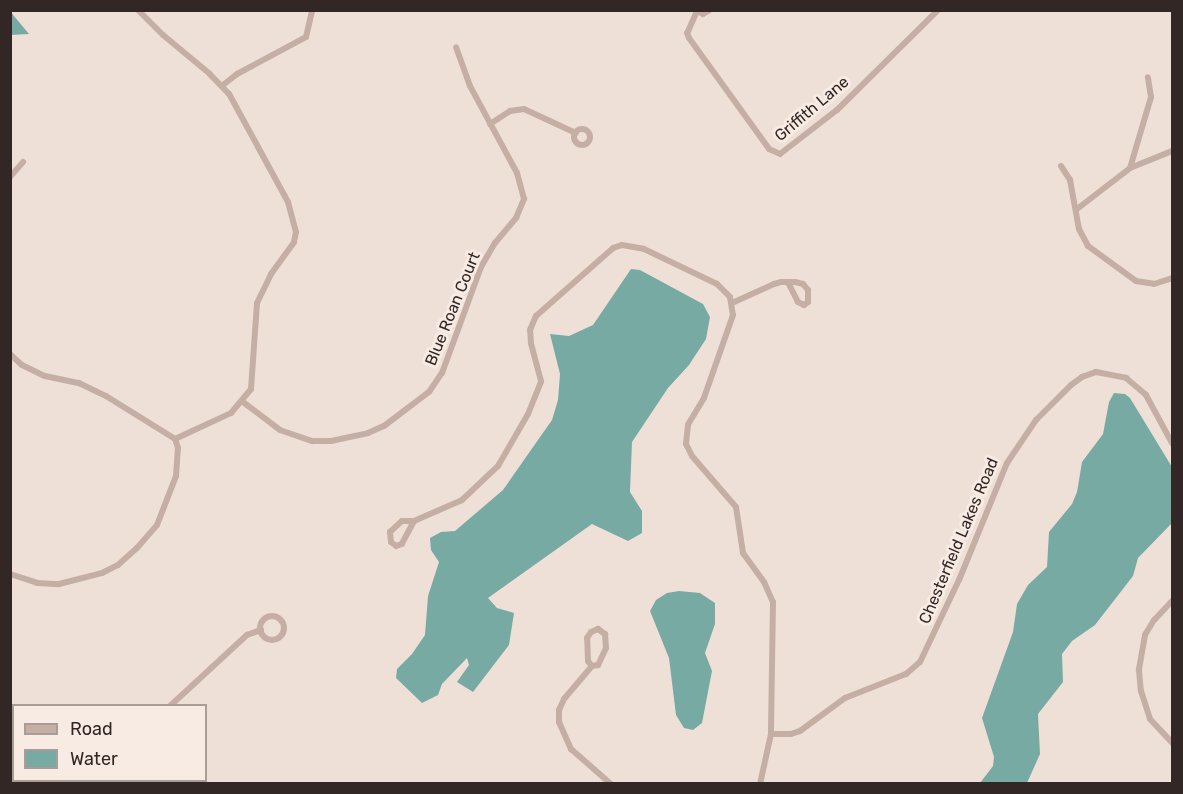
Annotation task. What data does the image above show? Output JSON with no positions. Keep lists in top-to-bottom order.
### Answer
{
  "streets": {
    "street": ["Griffith Lane", "Blue Roan Court", "Chesterfield Lakes Road"]
  },
  "legend": ["Road", "Water"]
}
